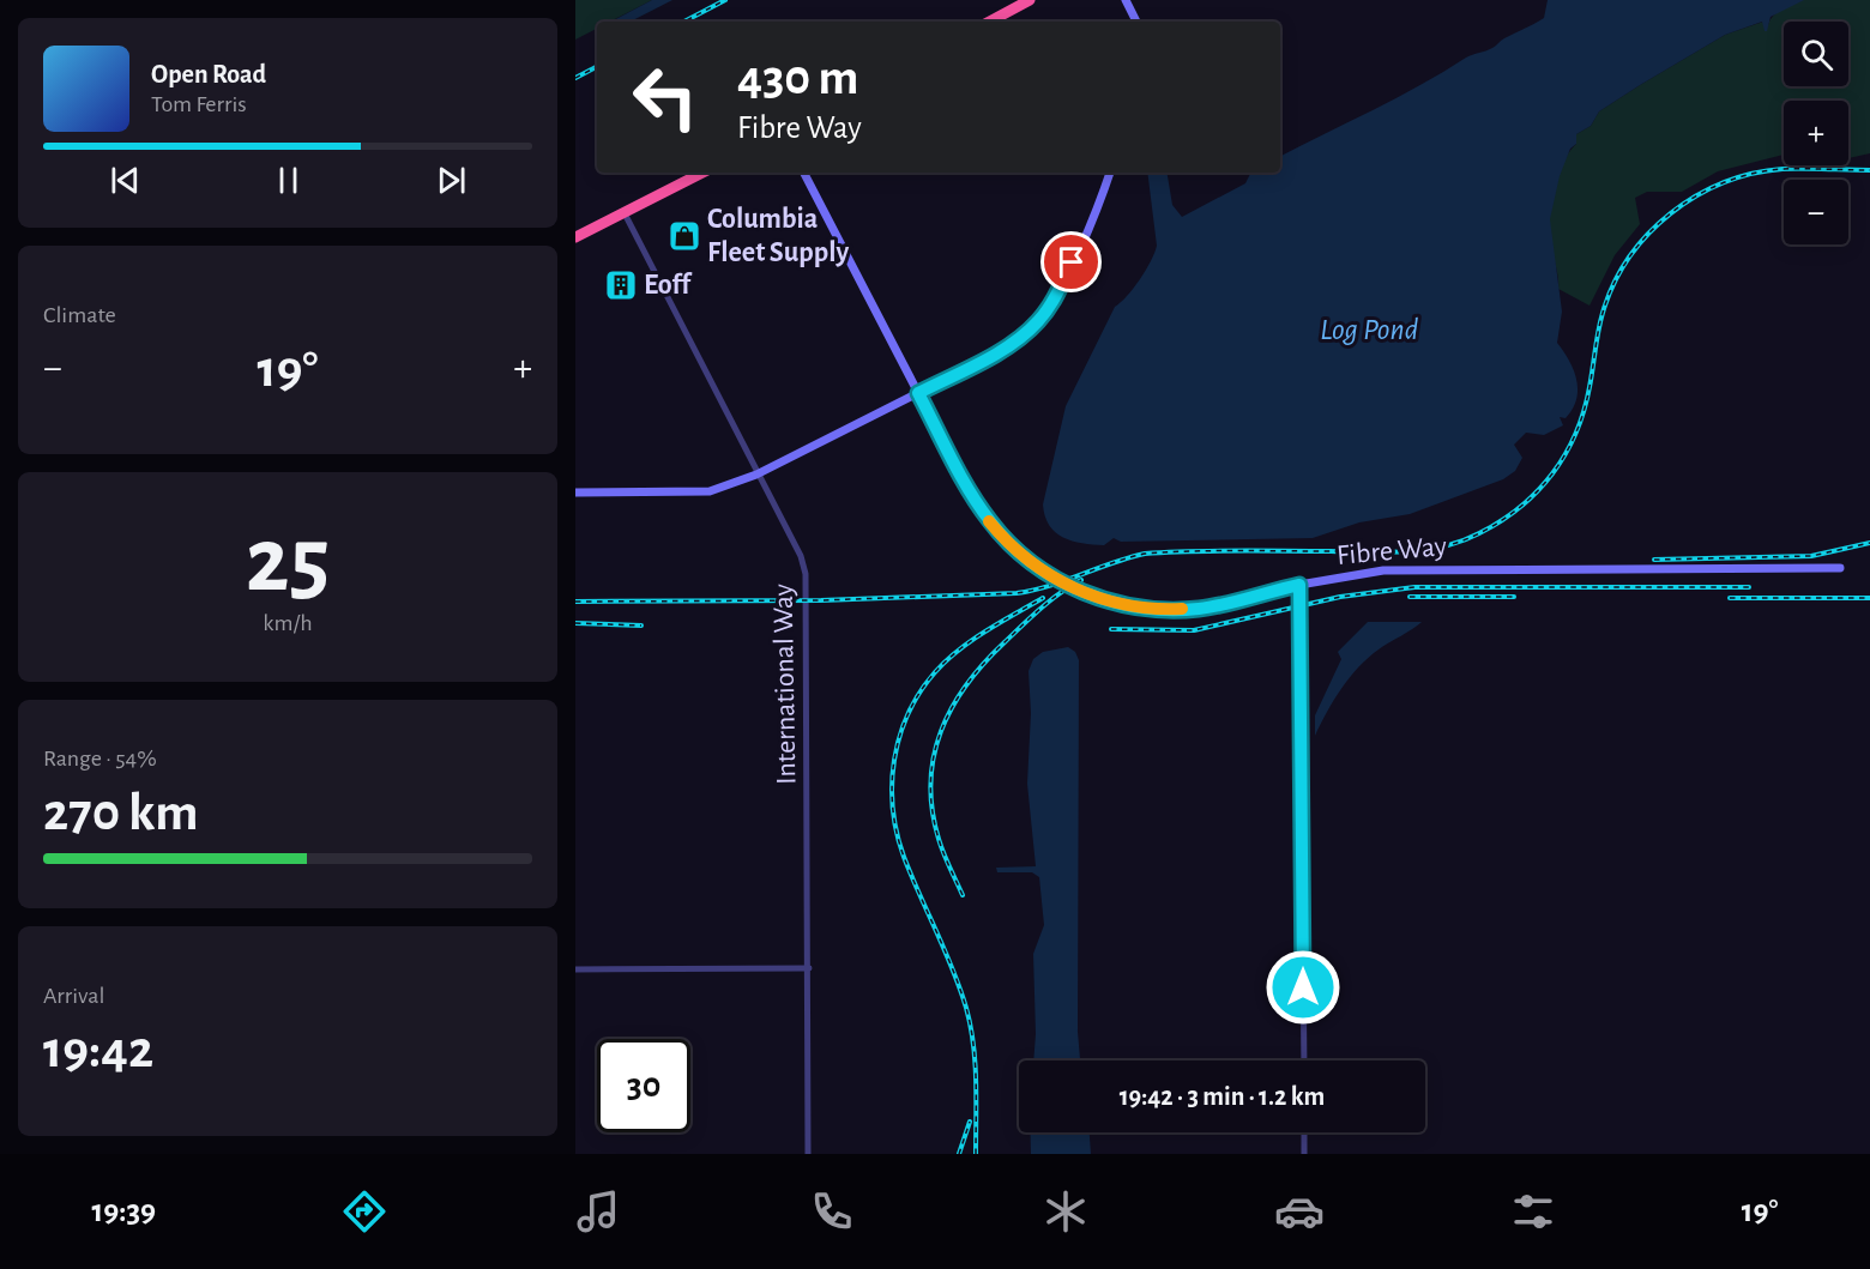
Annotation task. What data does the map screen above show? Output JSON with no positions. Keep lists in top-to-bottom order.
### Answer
{
  "streets": {
    "street": ["Fibre Way", "International Way"]
  },
  "water": ["Log Pond"],
  "places": {
    "shop": ["Columbia Fleet Supply"],
    "building": ["Eoff"]
  },
  "page": {
    "map_buttons": ["+", "−"],
    "turn": ["430 m", "Fibre Way"],
    "song": ["Open Road", "Tom Ferris"],
    "tile": [
      "Climate",
      ["25", "km/h"],
      ["Range · 54%", "270 km"],
      ["Arrival", "19:42"]
    ],
    "heat": ["−", "19°", "+"],
    "limit": "30",
    "trip": "19:42 · 3 min · 1.2 km",
    "tabs": ["19:39", "19°"]
  }
}
